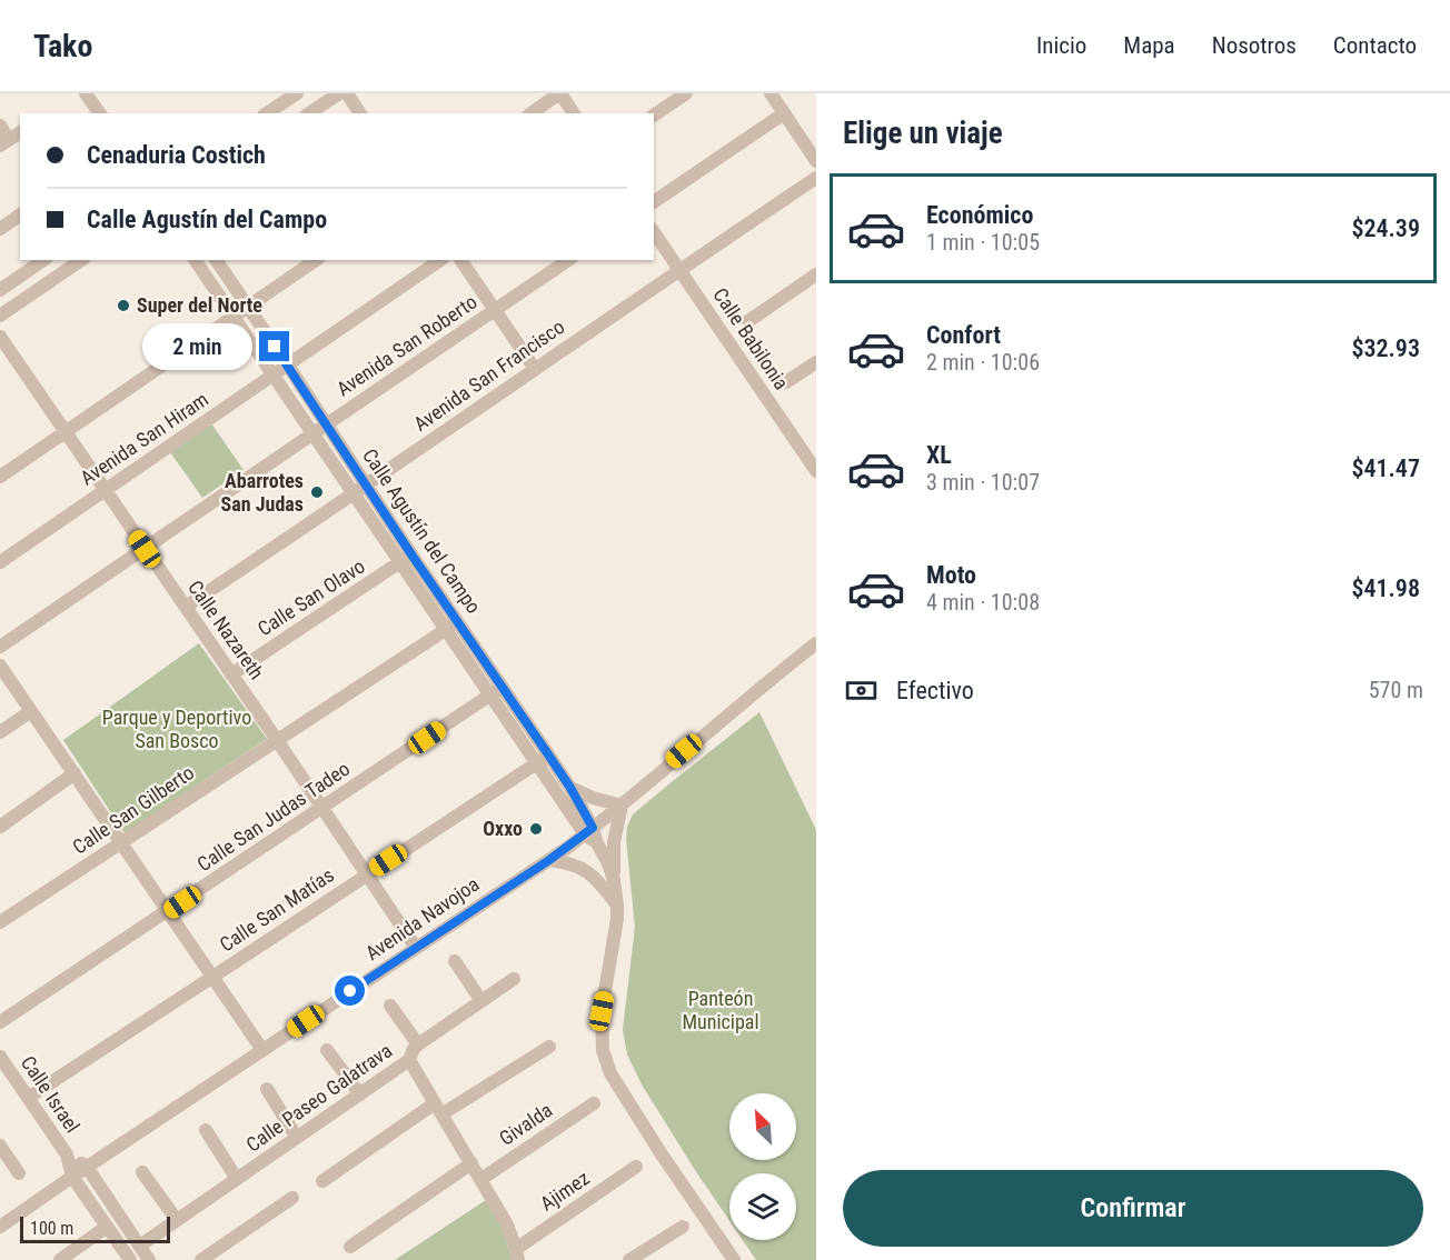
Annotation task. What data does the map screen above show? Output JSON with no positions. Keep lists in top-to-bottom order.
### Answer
{
  "streets": {
    "street": [
      "Calle Babilonia",
      "Avenida San Roberto",
      "Avenida San Francisco",
      "Avenida San Hiram",
      "Calle Agustín del Campo",
      "Calle San Olavo",
      "Calle Nazareth",
      "Calle San Gilberto",
      "Calle San Judas Tadeo",
      "Calle San Matías",
      "Avenida Navojoa",
      "Calle Israel",
      "Calle Paseo Galatrava",
      "Givalda",
      "Ajimez"
    ]
  },
  "crossings": [
    ["Calle Babilonia", "Avenida San Francisco"],
    ["Avenida San Roberto", "Calle Agustín del Campo"],
    ["Avenida San Roberto", "Calle Nazareth"],
    ["Avenida San Francisco", "Calle Agustín del Campo"],
    ["Avenida San Francisco", "Calle Nazareth"],
    ["Avenida San Hiram", "Calle Agustín del Campo"],
    ["Avenida San Hiram", "Calle Nazareth"],
    ["Calle Agustín del Campo", "Calle San Olavo"],
    ["Calle Agustín del Campo", "Calle San Gilberto"],
    ["Calle Agustín del Campo", "Calle San Judas Tadeo"],
    ["Calle Agustín del Campo", "Calle San Matías"],
    ["Calle Agustín del Campo", "Avenida Navojoa"],
    ["Calle San Olavo", "Calle Nazareth"],
    ["Calle Nazareth", "Calle San Gilberto"],
    ["Calle Nazareth", "Calle San Judas Tadeo"],
    ["Calle Nazareth", "Calle San Matías"],
    ["Calle Nazareth", "Avenida Navojoa"],
    ["Calle San Matías", "Calle Israel"],
    ["Avenida Navojoa", "Calle Israel"]
  ],
  "parks": ["Parque y Deportivo San Bosco", "Panteón Municipal"],
  "places": ["Super del Norte", "Abarrotes San Judas", "Oxxo"],
  "scale_bar": "100 m",
  "north": "top left",
  "page": {
    "header": "Tako",
    "nav": [
      "Inicio",
      "Mapa",
      "Nosotros",
      "Contacto"
    ],
    "heading": "Elige un viaje",
    "banner": ["Cenaduria Costich", "Calle Agustín del Campo"],
    "list": [
      {
        "name": "Económico",
        "note": "1 min · 10:05",
        "value": "$24.39"
      },
      {
        "name": "Confort",
        "note": "2 min · 10:06",
        "value": "$32.93"
      },
      {
        "name": "XL",
        "note": "3 min · 10:07",
        "value": "$41.47"
      },
      {
        "name": "Moto",
        "note": "4 min · 10:08",
        "value": "$41.98"
      }
    ],
    "bubble": "2 min",
    "pay": ["Efectivo", "570 m"],
    "buttons": "Confirmar",
    "scale": "100 m"
  }
}
